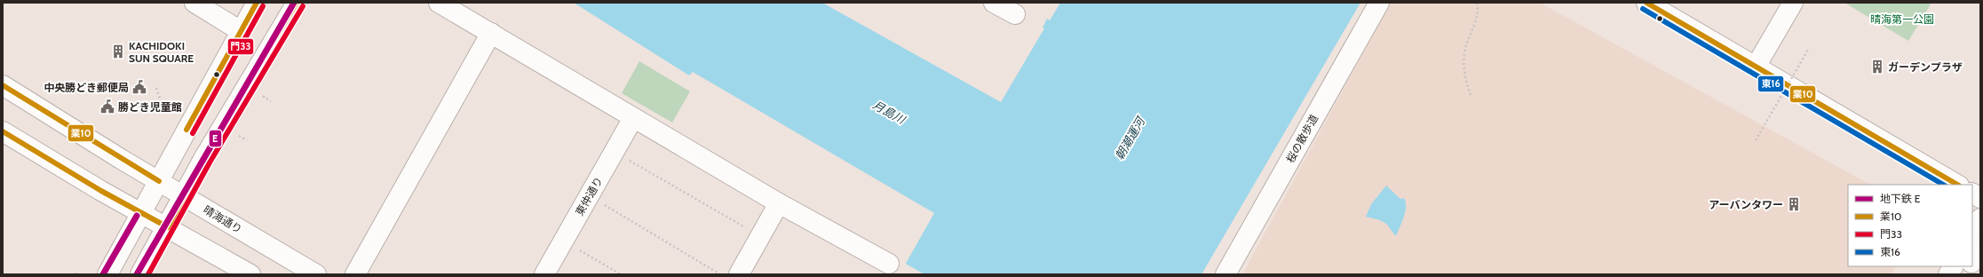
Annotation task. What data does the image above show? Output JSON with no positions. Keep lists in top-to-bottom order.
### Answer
{
  "streets": {
    "street": ["桜の散歩道", "東仲通り", "晴海通り"]
  },
  "water": ["月島川", "朝潮運河"],
  "parks": ["晴海第一公園"],
  "places": {
    "building": ["KACHIDOKI SUN SQUARE", "ガーデンプラザ", "アーバンタワー"],
    "public building": ["中央勝どき郵便局", "勝どき児童館"]
  },
  "lines": [
    "metro line E",
    "transit line 業10",
    "transit line 門33",
    "transit line 東16"
  ],
  "legend": [
    "地下鉄 E",
    "業10",
    "門33",
    "東16"
  ]
}
